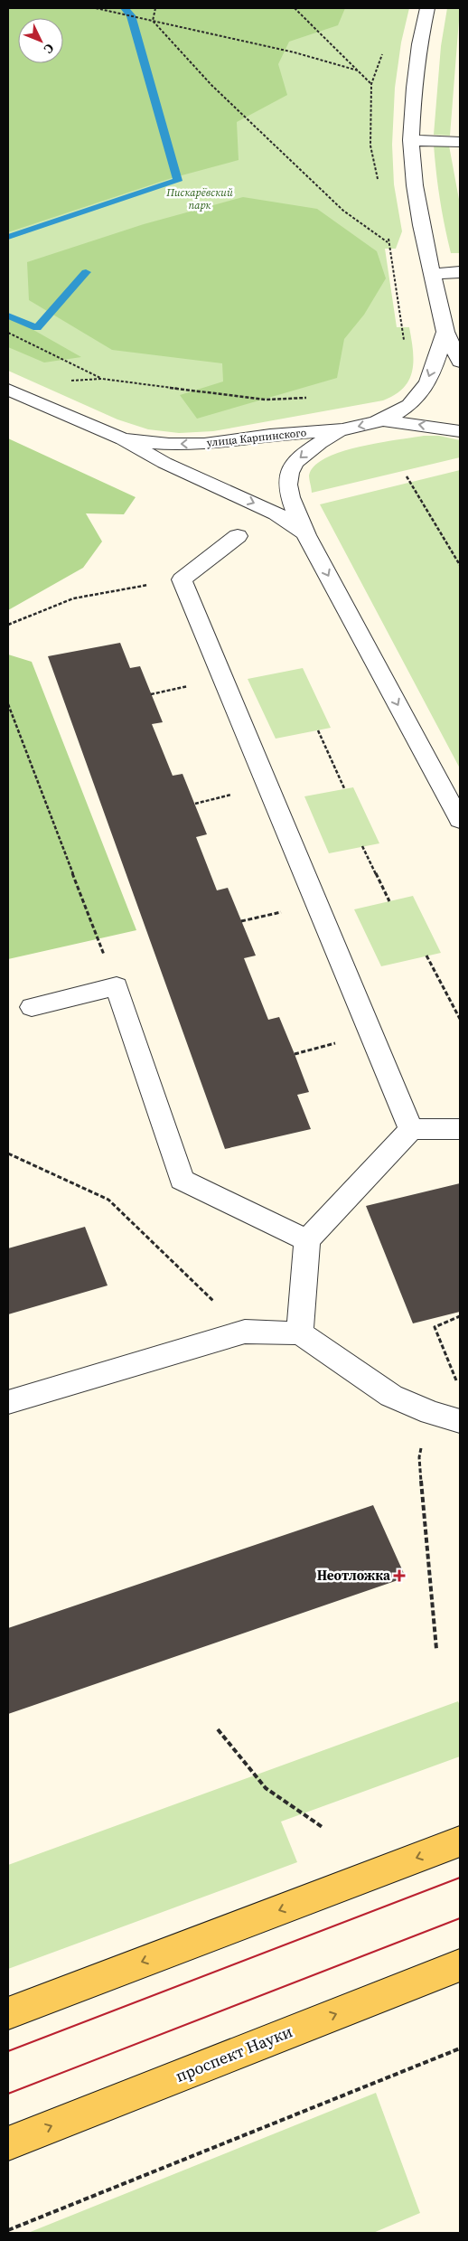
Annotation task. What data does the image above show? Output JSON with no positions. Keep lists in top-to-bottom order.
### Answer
{
  "streets": {
    "main road": ["проспект Науки"],
    "street": ["улица Карпинского"]
  },
  "parks": ["Пискарёвский парк"],
  "places": {
    "health": ["Неотложка"]
  },
  "north": "bottom right"
}
